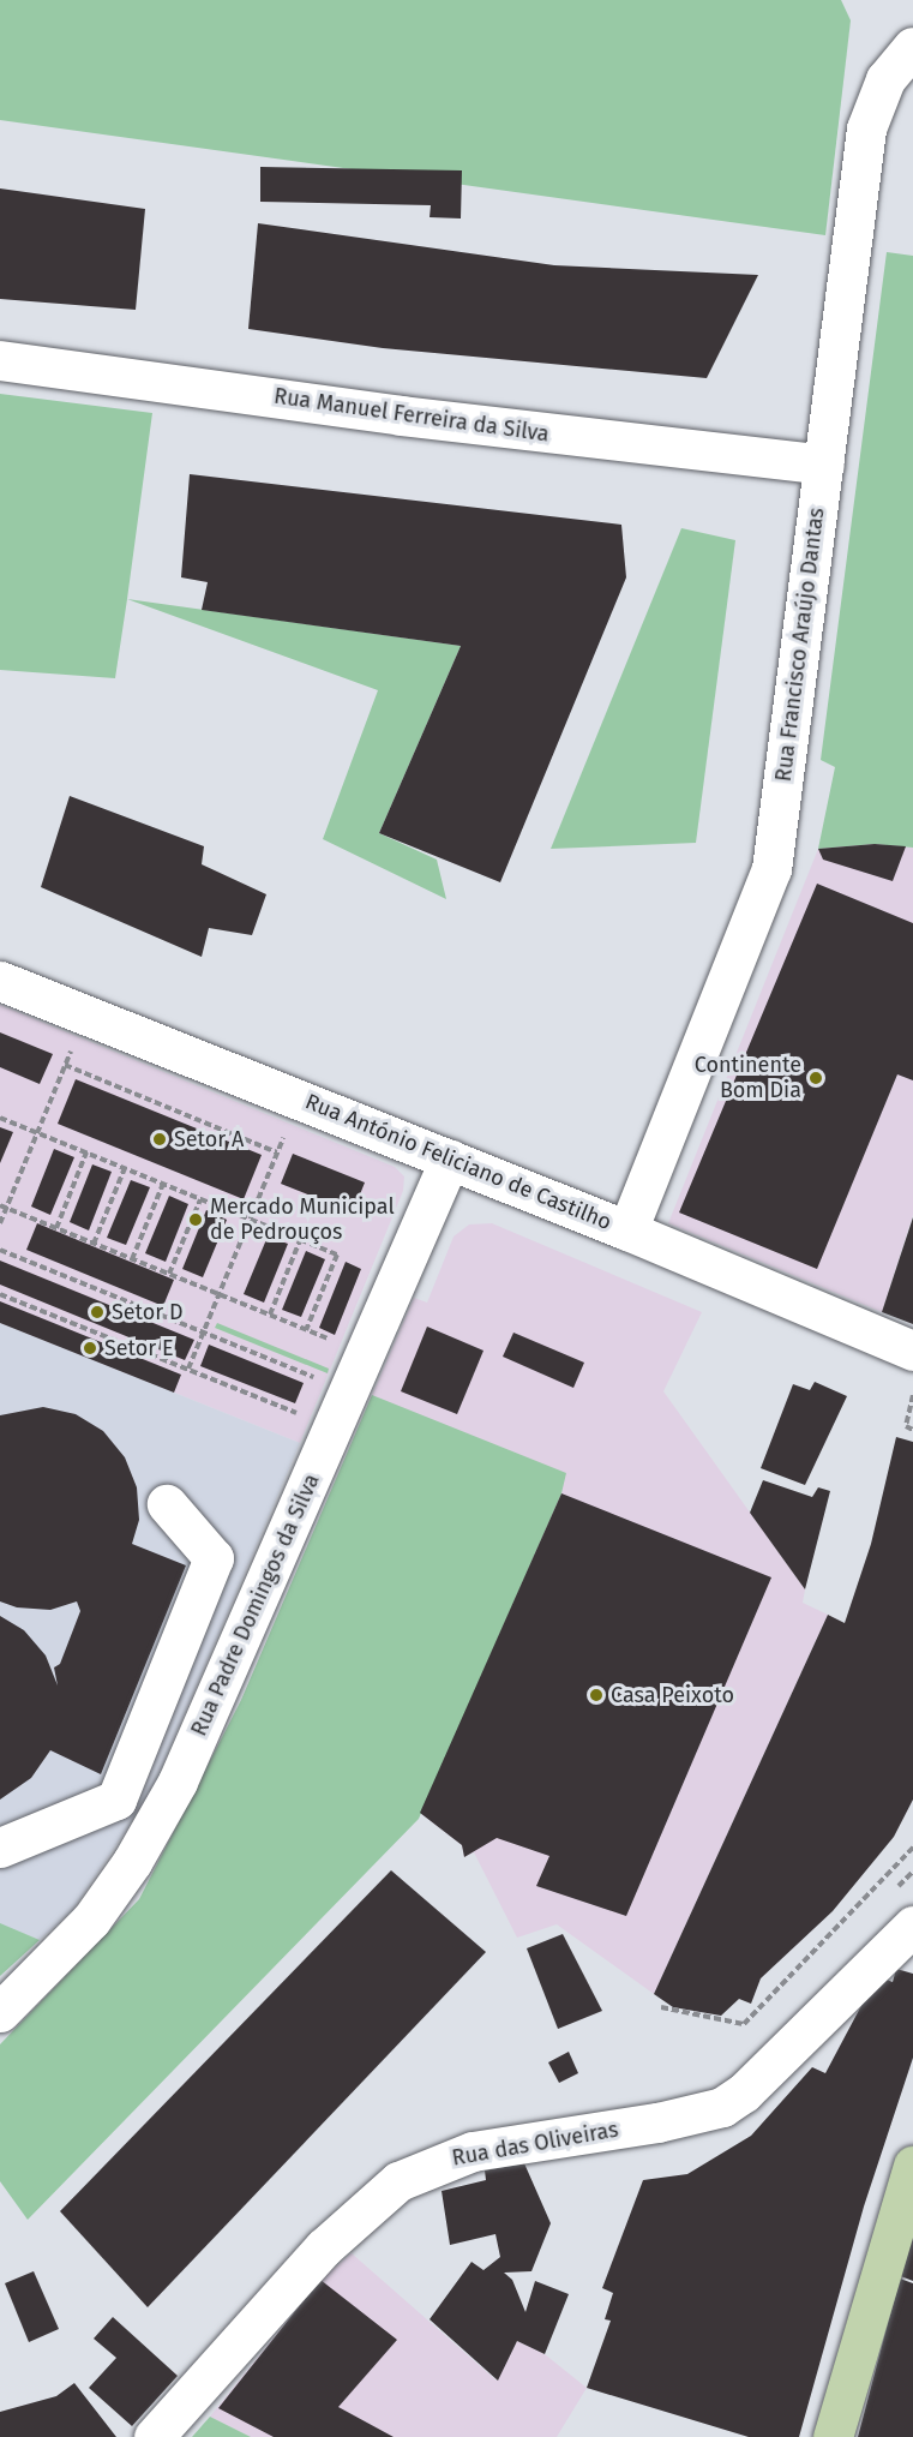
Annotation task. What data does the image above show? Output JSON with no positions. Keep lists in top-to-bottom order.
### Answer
{
  "streets": {
    "street": [
      "Rua Manuel Ferreira da Silva",
      "Rua Francisco Araújo Dantas",
      "Rua António Feliciano de Castilho",
      "Rua Padre Domingos da Silva",
      "Rua das Oliveiras"
    ]
  },
  "crossings": [
    ["Rua Manuel Ferreira da Silva", "Rua Francisco Araújo Dantas"],
    ["Rua Francisco Araújo Dantas", "Rua António Feliciano de Castilho"],
    ["Rua António Feliciano de Castilho", "Rua Padre Domingos da Silva"]
  ],
  "places": [
    "Continente Bom Dia",
    "Setor A",
    "Mercado Municipal de Pedrouços",
    "Setor D",
    "Setor E",
    "Casa Peixoto"
  ]
}
